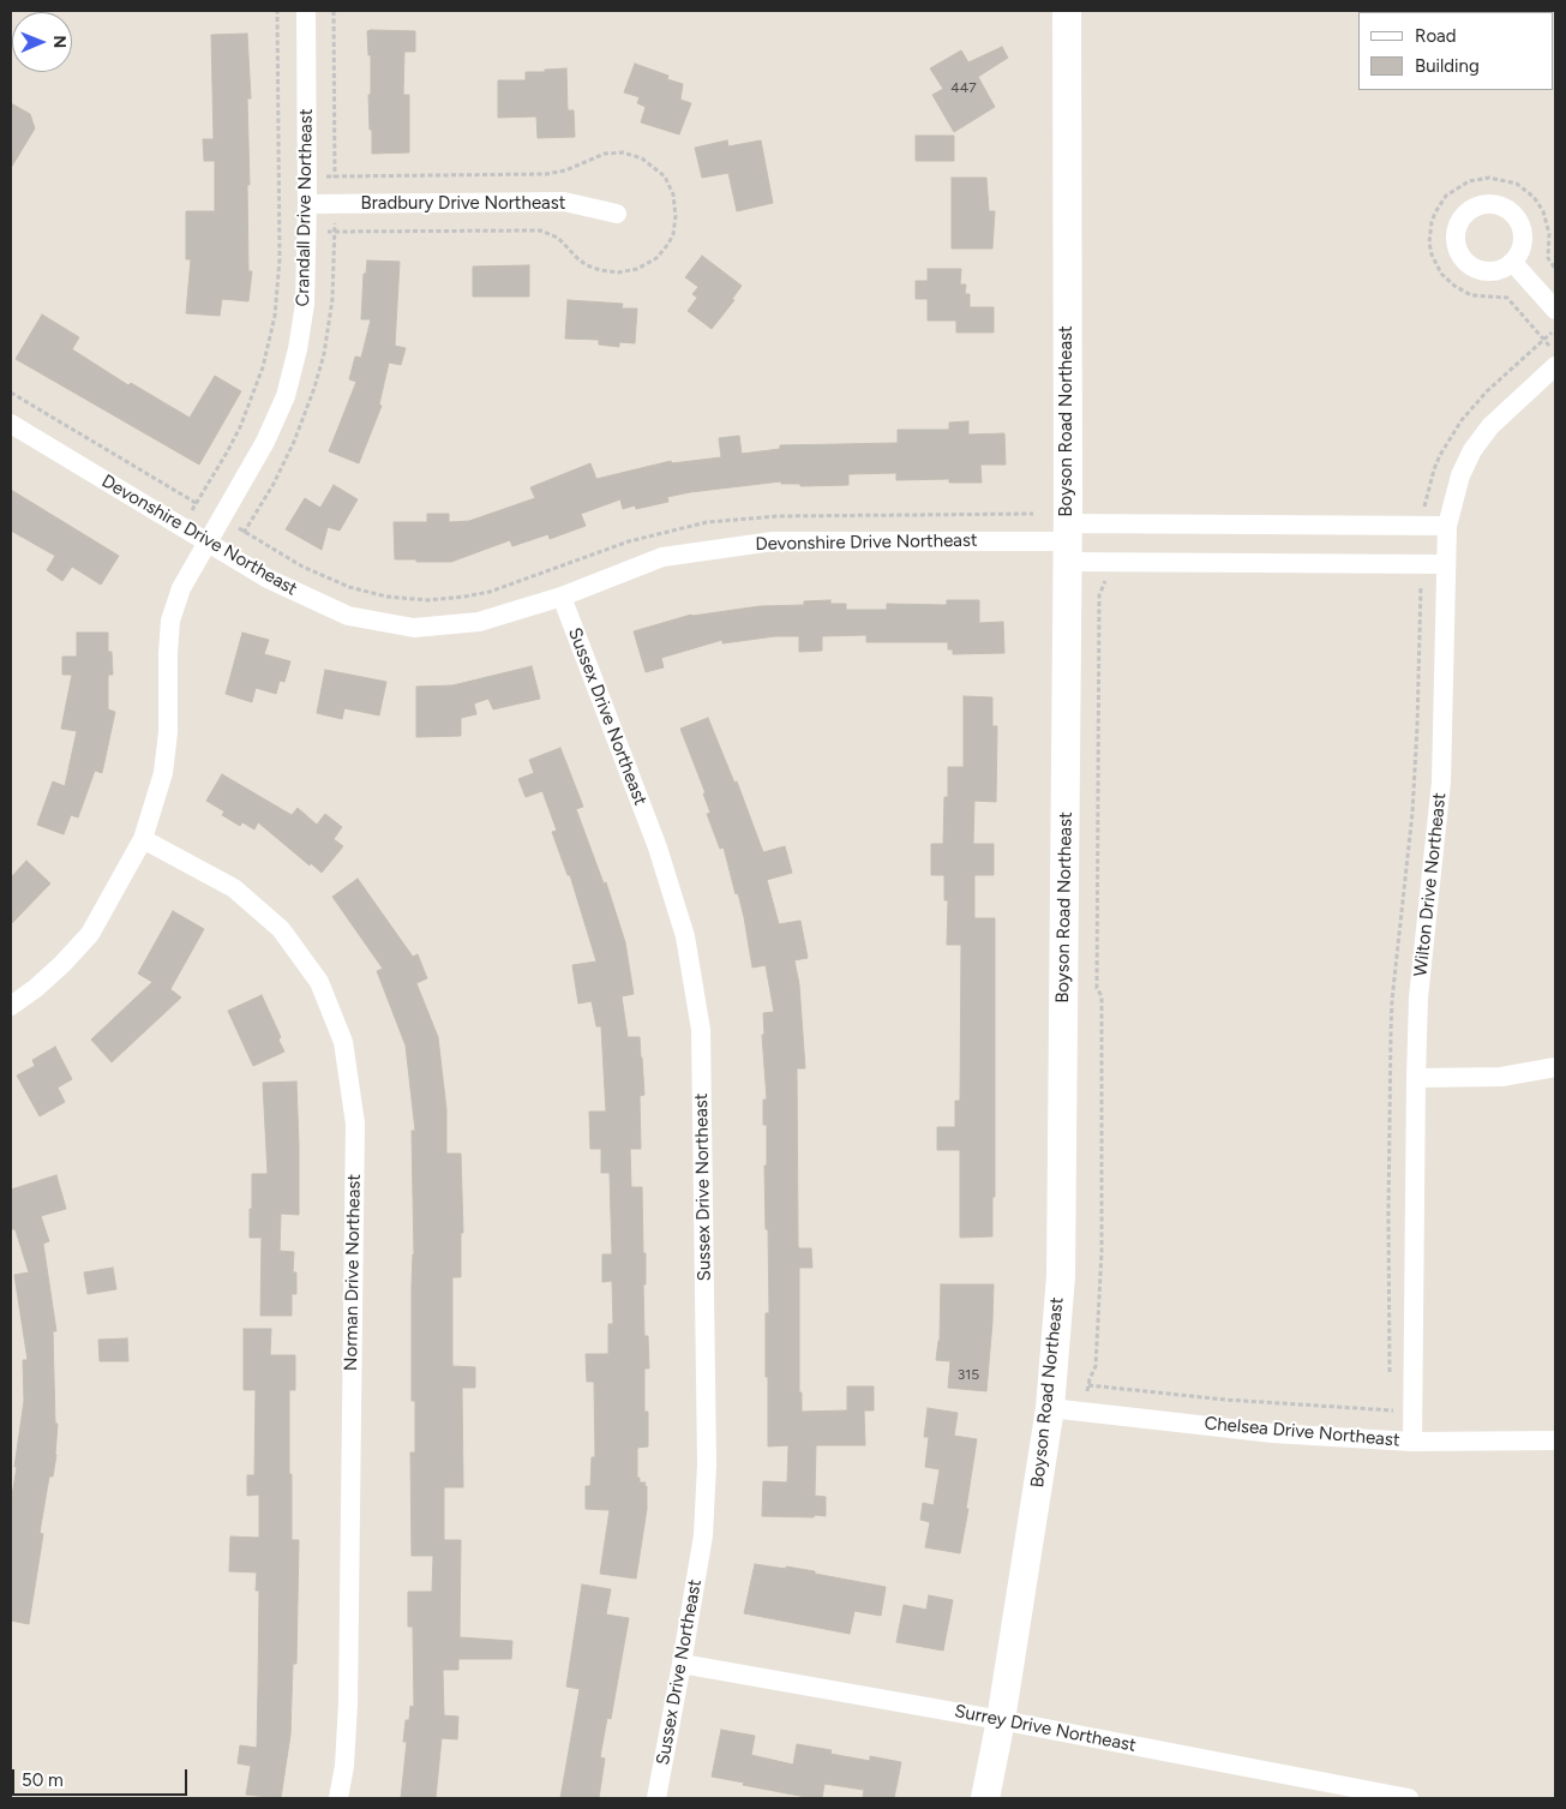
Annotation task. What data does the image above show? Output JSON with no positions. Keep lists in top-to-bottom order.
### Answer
{
  "streets": {
    "main road": ["Boyson Road Northeast"],
    "street": [
      "Bradbury Drive Northeast",
      "Crandall Drive Northeast",
      "Devonshire Drive Northeast",
      "Sussex Drive Northeast",
      "Wilton Drive Northeast",
      "Norman Drive Northeast",
      "Chelsea Drive Northeast",
      "Surrey Drive Northeast"
    ]
  },
  "crossings": [
    ["Bradbury Drive Northeast", "Crandall Drive Northeast"],
    ["Crandall Drive Northeast", "Devonshire Drive Northeast"],
    ["Crandall Drive Northeast", "Norman Drive Northeast"],
    ["Boyson Road Northeast", "Devonshire Drive Northeast"],
    ["Boyson Road Northeast", "Chelsea Drive Northeast"],
    ["Boyson Road Northeast", "Surrey Drive Northeast"],
    ["Devonshire Drive Northeast", "Sussex Drive Northeast"],
    ["Devonshire Drive Northeast", "Wilton Drive Northeast"],
    ["Sussex Drive Northeast", "Surrey Drive Northeast"],
    ["Wilton Drive Northeast", "Chelsea Drive Northeast"]
  ],
  "house_numbers": ["447", "315"],
  "legend": ["Road", "Building"],
  "scale_bar": "50 m",
  "north": "right"
}
